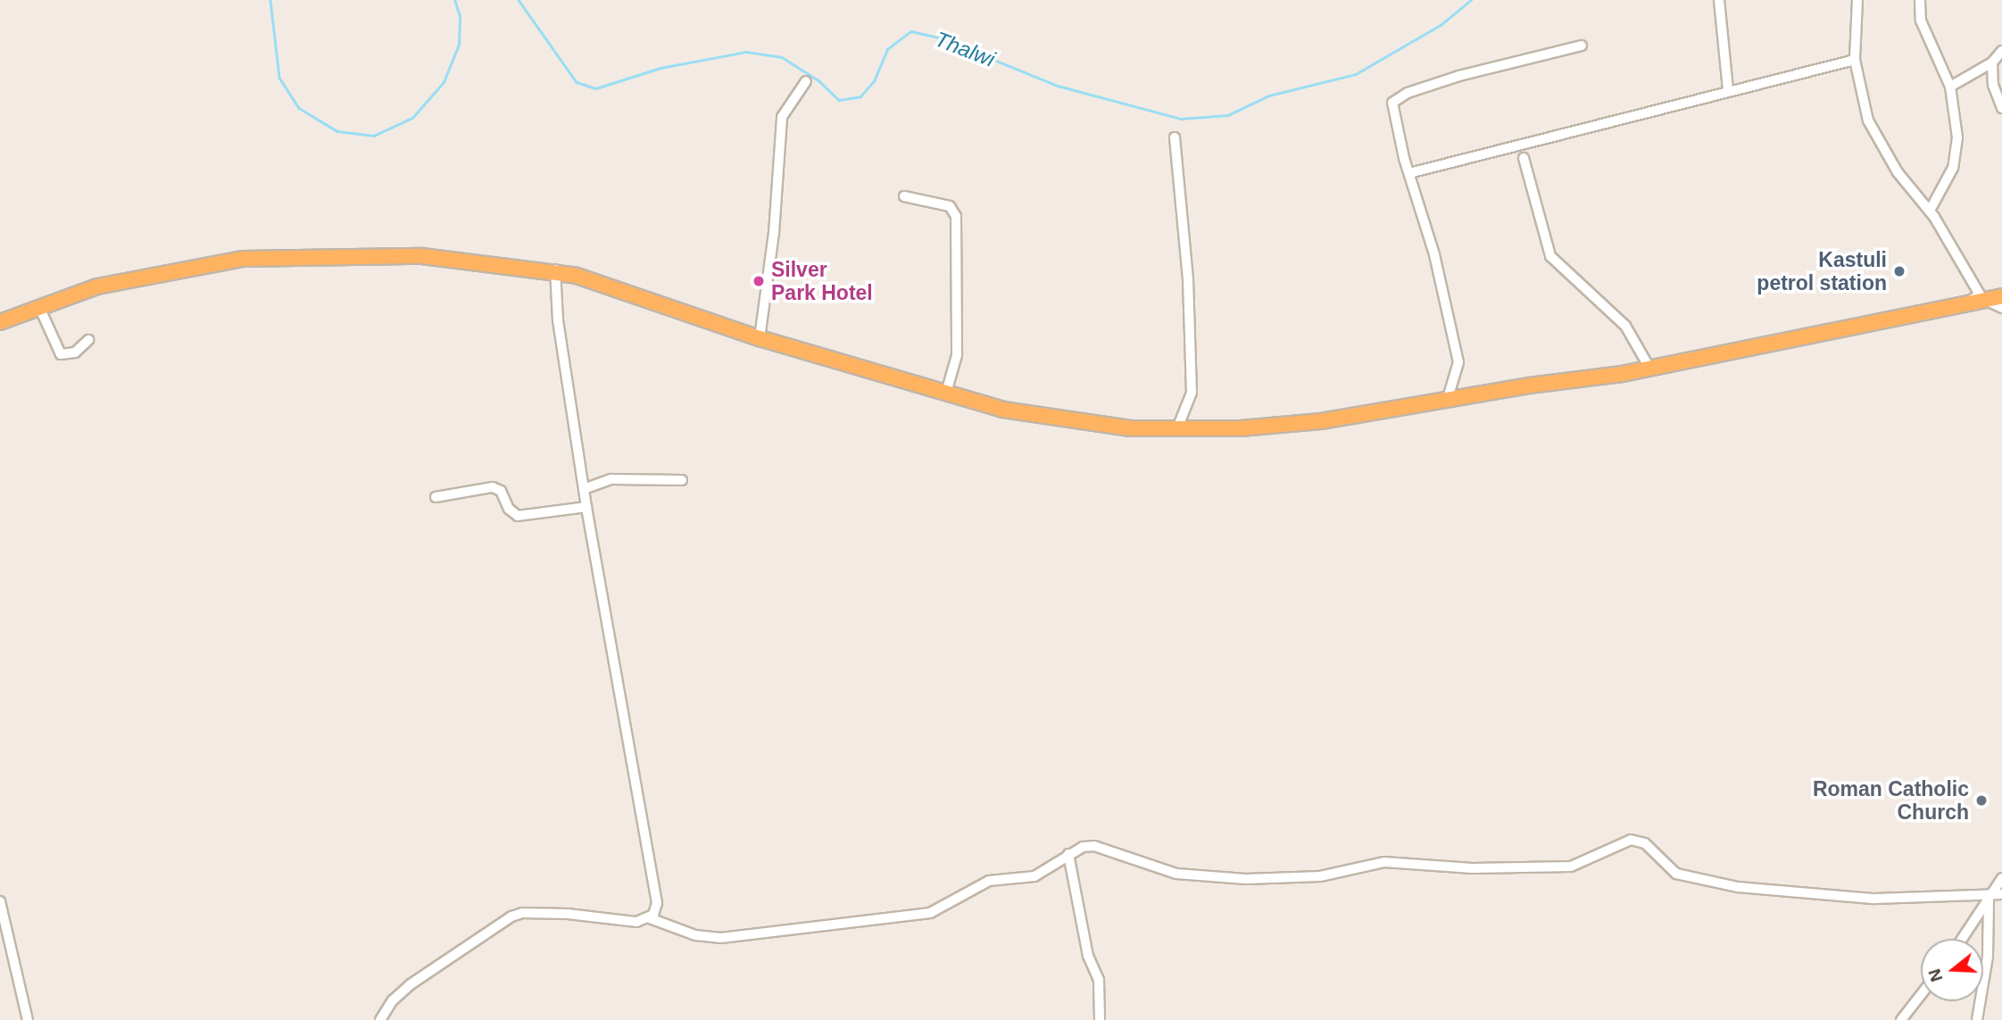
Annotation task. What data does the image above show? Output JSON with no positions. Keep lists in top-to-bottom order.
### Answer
{
  "water": ["Thalwi"],
  "places": ["Kastuli petrol station", "Silver Park Hotel", "Roman Catholic Church"],
  "north": "left"
}
